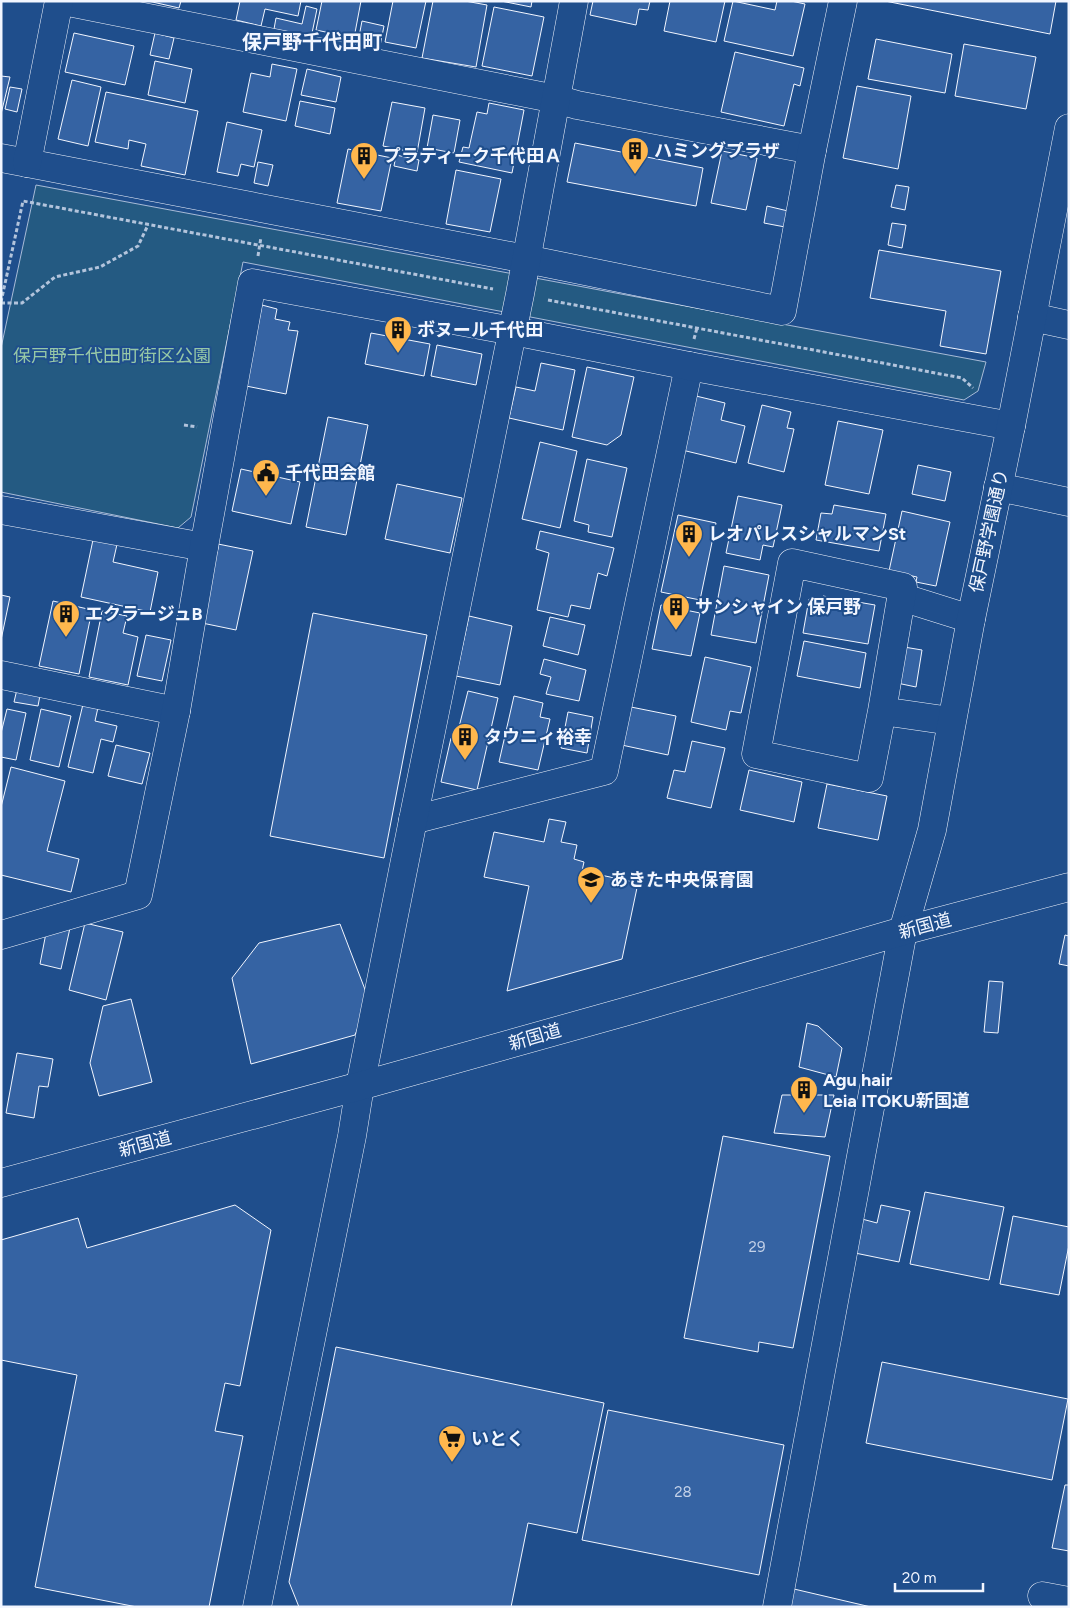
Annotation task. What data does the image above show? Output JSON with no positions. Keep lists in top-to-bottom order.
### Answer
{
  "streets": {
    "street": ["保戸野学園通り", "新国道"]
  },
  "crossings": [
    ["保戸野学園通り", "新国道"]
  ],
  "districts": ["保戸野千代田町"],
  "parks": ["保戸野千代田町街区公園"],
  "places": {
    "building": [
      "ハミングプラザ",
      "プラティーク千代田Ａ",
      "ボヌール千代田",
      "レオパレスシャルマンSt",
      "サンシャイン 保戸野",
      "エクラージュB",
      "タウニィ裕幸",
      "Agu hair Leia ITOKU新国道"
    ],
    "public building": ["千代田会館"],
    "school or university": ["あきた中央保育園"],
    "supermarket": ["いとく"]
  },
  "house_numbers": ["29", "28"],
  "scale_bar": "20 m"
}
